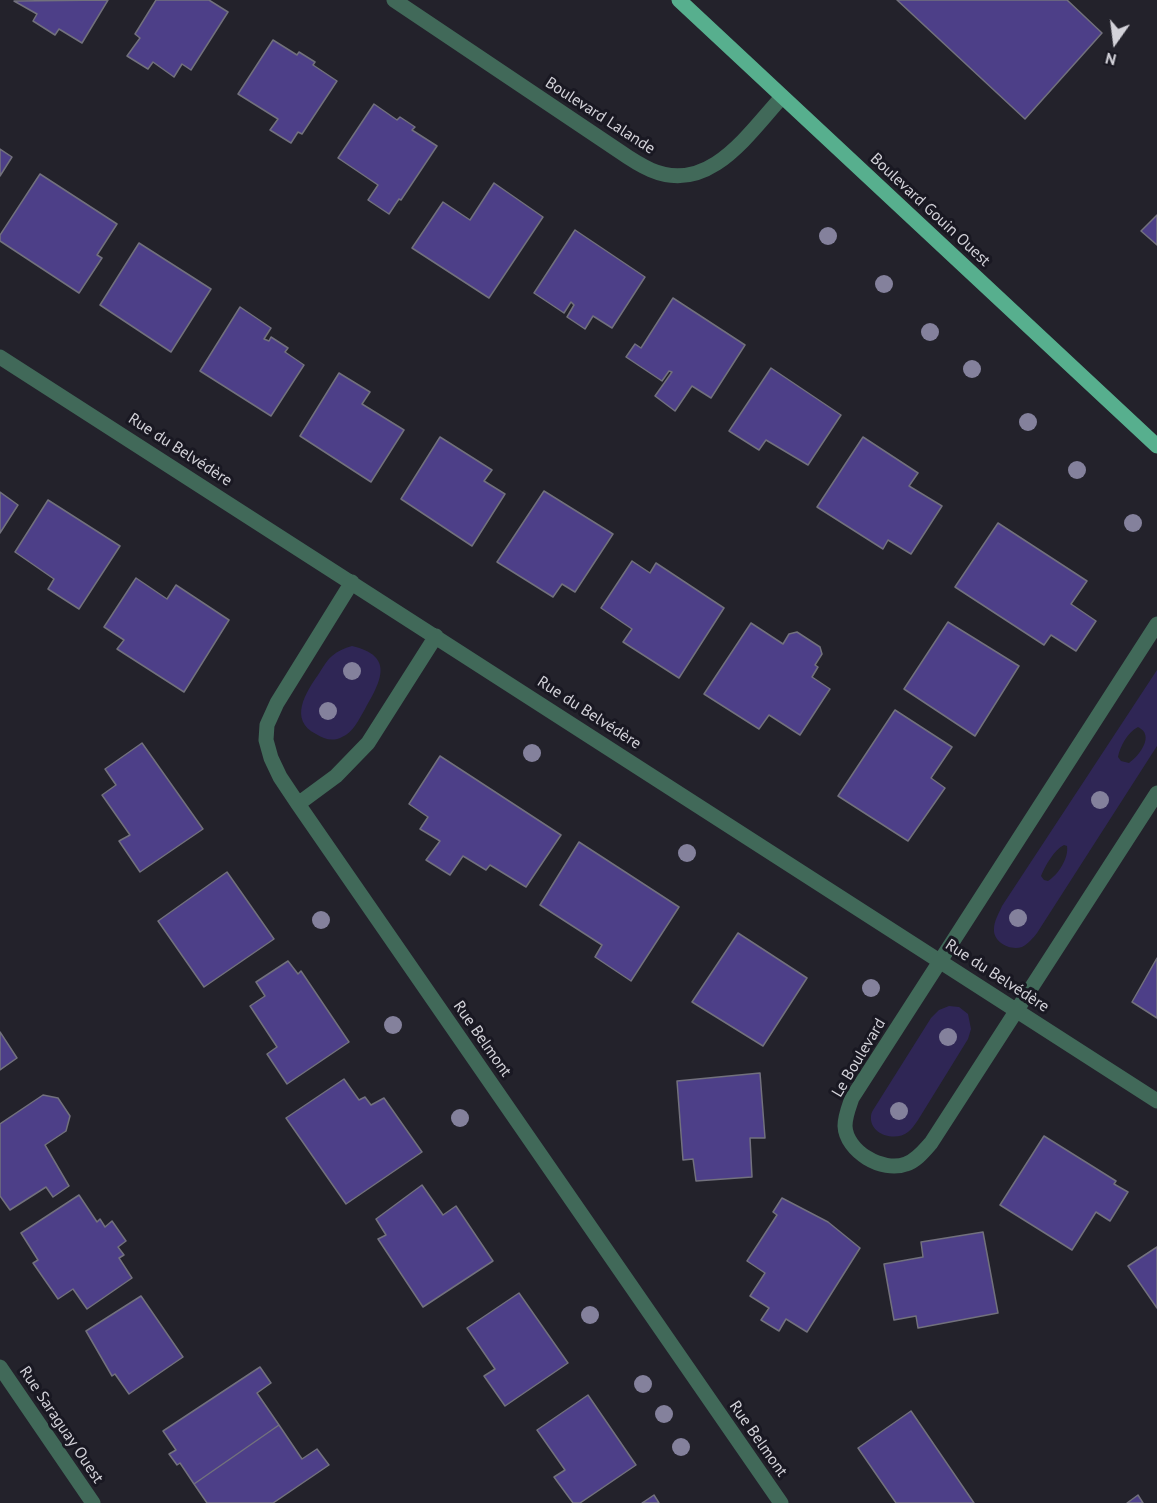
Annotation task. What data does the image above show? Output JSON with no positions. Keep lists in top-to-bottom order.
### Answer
{
  "streets": {
    "main road": ["Boulevard Gouin Ouest"],
    "street": [
      "Boulevard Lalande",
      "Rue du Belvédère",
      "Rue Belmont",
      "Le Boulevard",
      "Rue Saraguay Ouest"
    ]
  },
  "crossings": [
    ["Boulevard Lalande", "Boulevard Gouin Ouest"],
    ["Rue du Belvédère", "Rue Belmont"],
    ["Rue du Belvédère", "Le Boulevard"]
  ],
  "north": "bottom"
}
